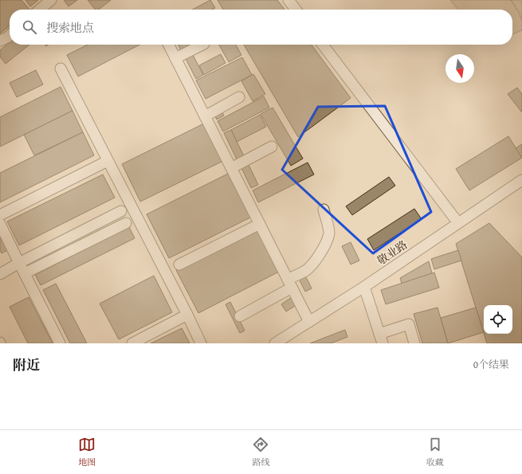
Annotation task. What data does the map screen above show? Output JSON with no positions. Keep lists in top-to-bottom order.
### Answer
{
  "streets": {
    "street": ["敬业路"]
  },
  "north": "bottom",
  "page": {
    "search": "搜索地点",
    "heading": ["附近", "0个结果"],
    "nav": ["地图", "路线", "收藏"]
  }
}
